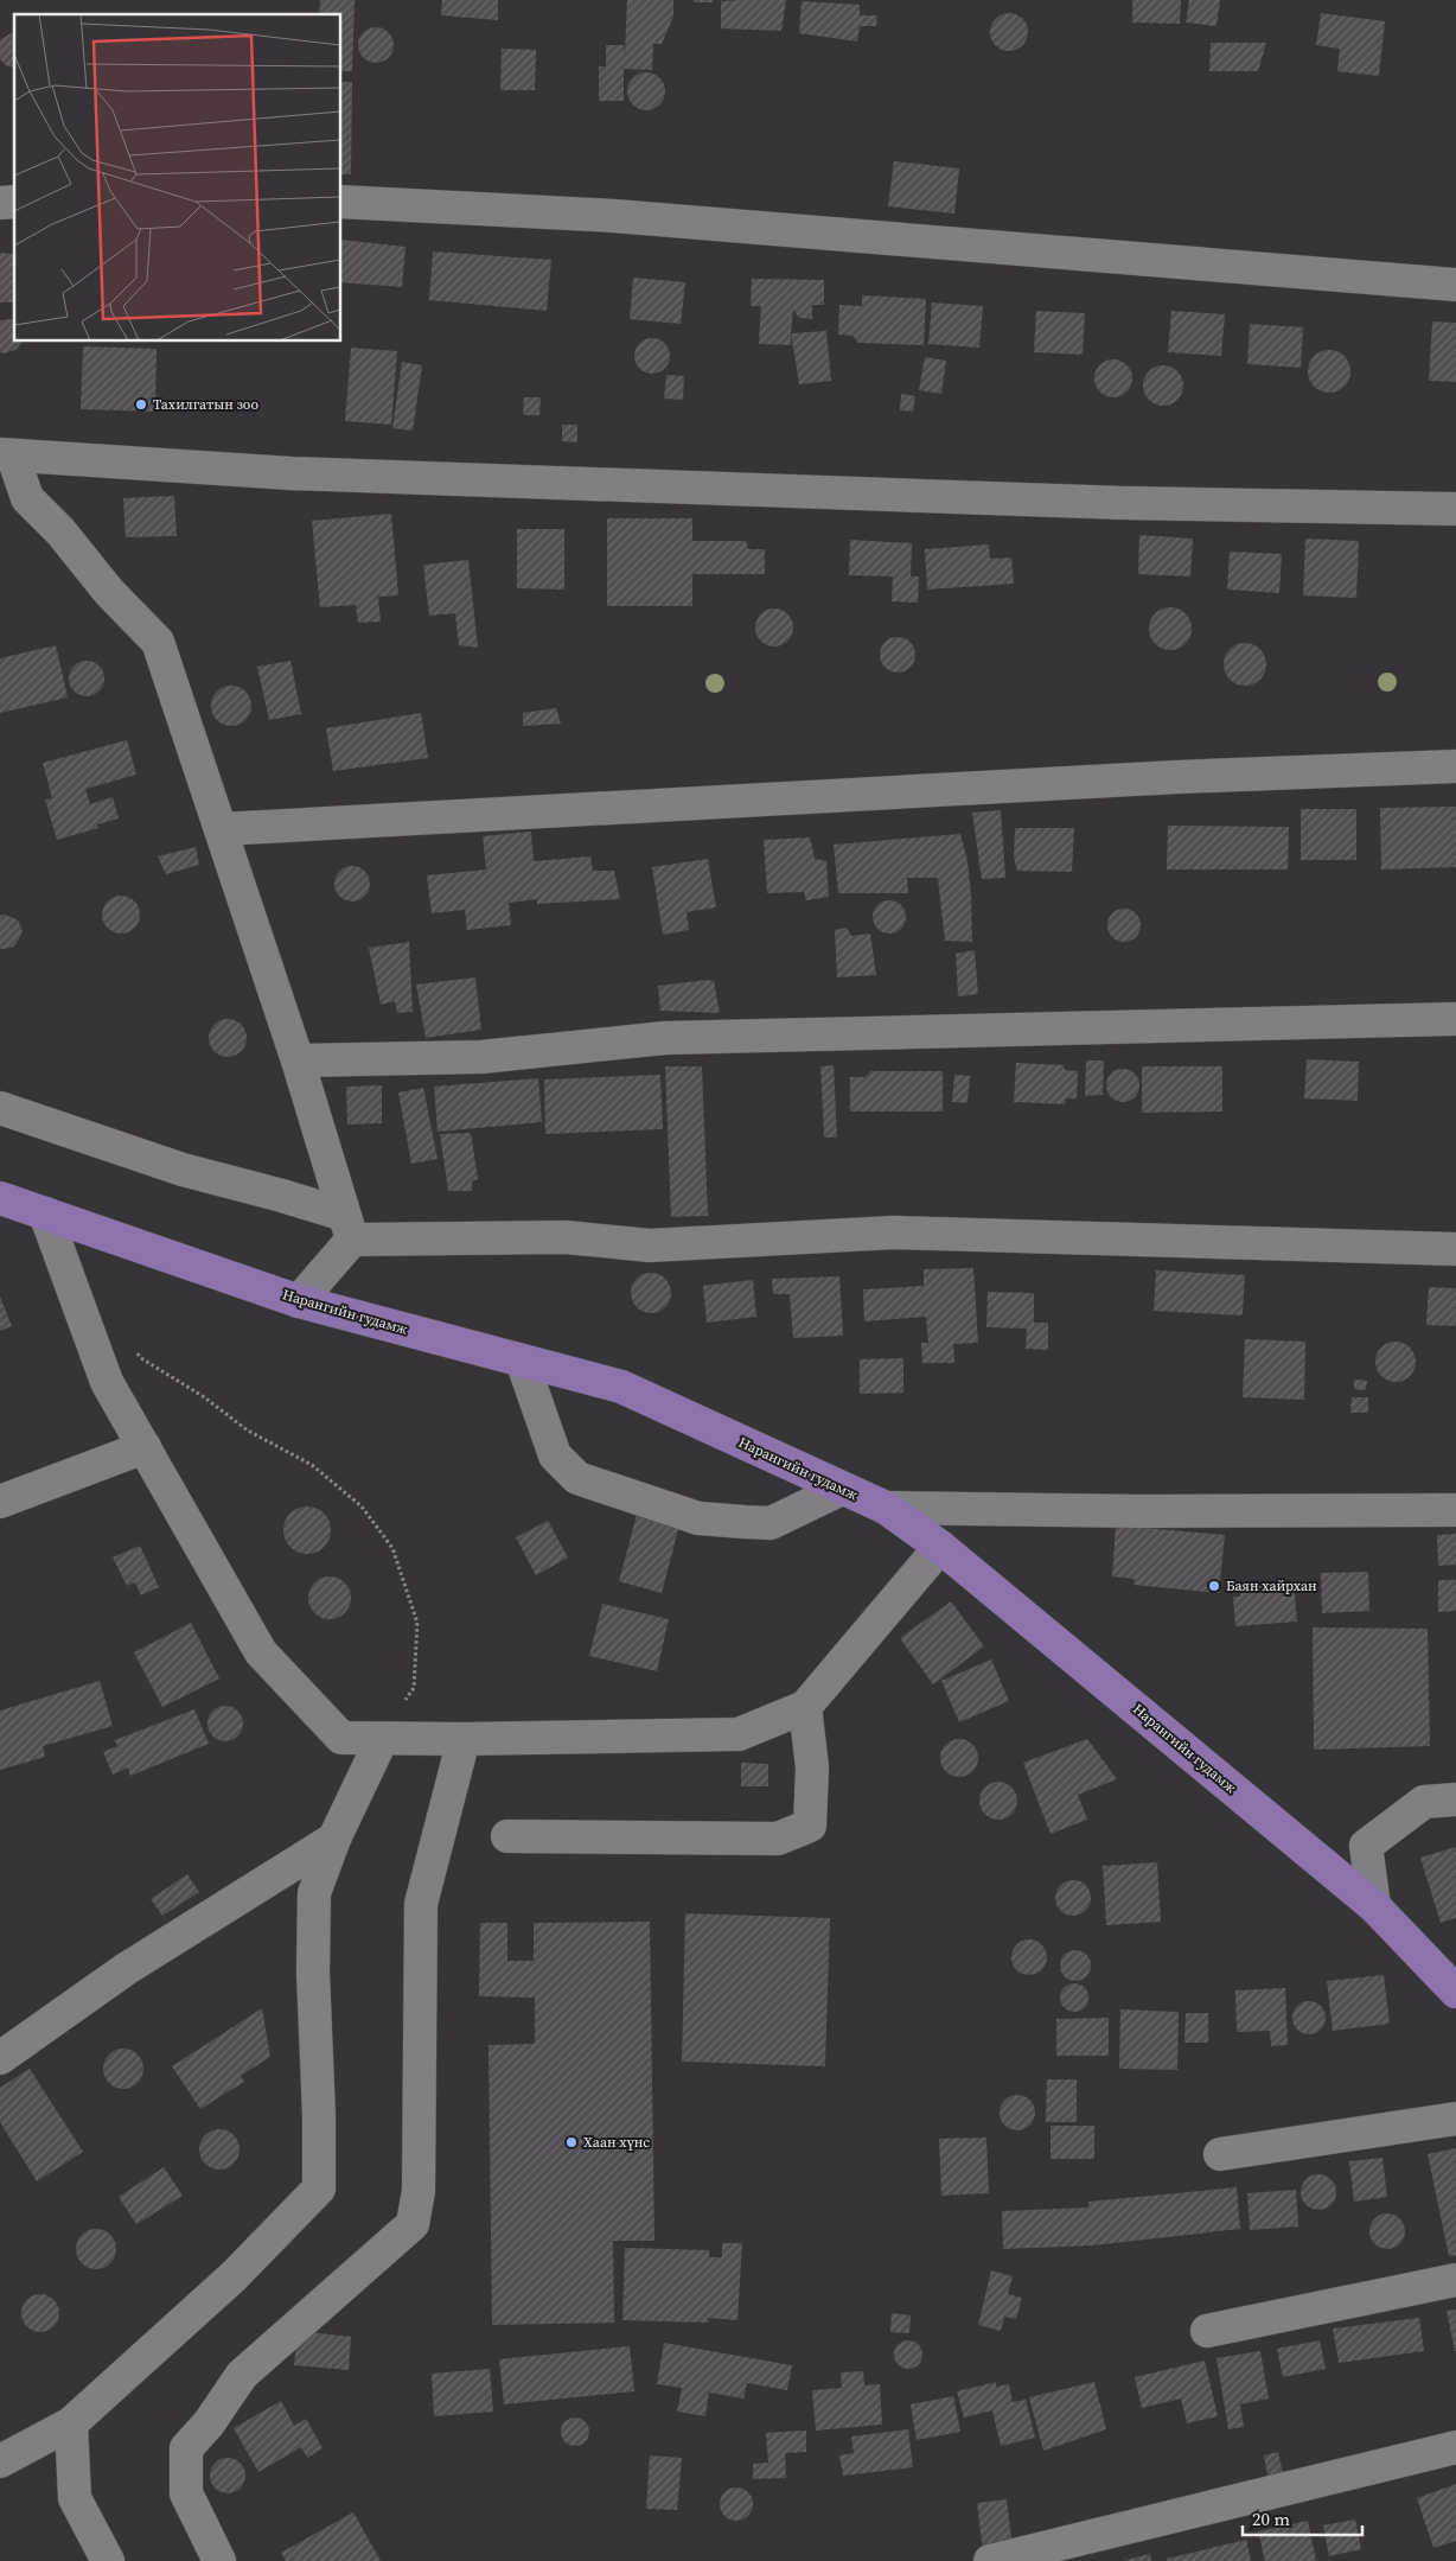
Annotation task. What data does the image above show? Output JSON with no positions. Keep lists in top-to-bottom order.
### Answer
{
  "streets": {
    "main road": ["Нарангийн гудамж"]
  },
  "places": ["Тахилгатын зоо", "Баян хайрхан", "Хаан хүнс"],
  "scale_bar": "20 m"
}
